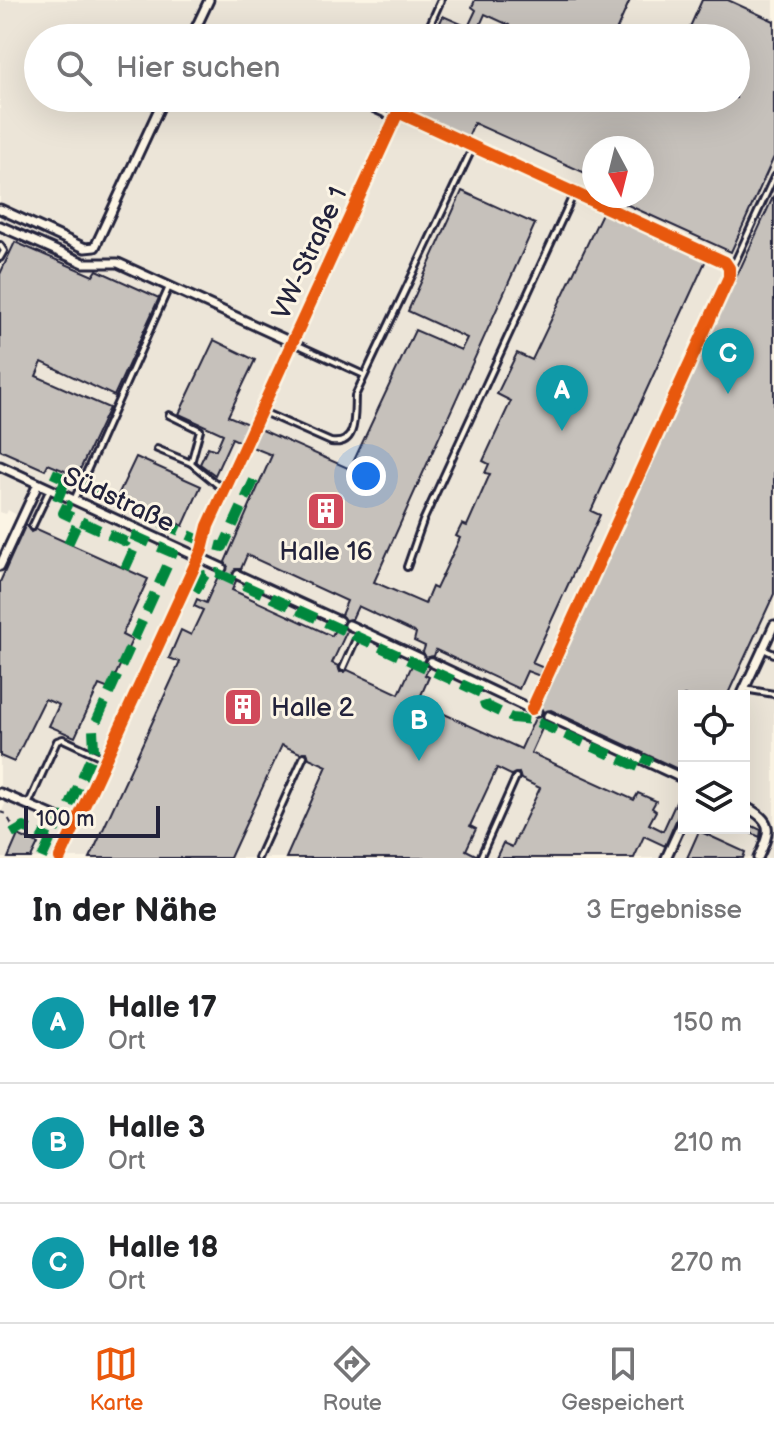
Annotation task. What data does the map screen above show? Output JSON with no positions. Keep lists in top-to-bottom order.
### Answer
{
  "streets": {
    "street": ["VW-Straße 1", "Südstraße"]
  },
  "places": {
    "building": ["Halle 16", "Halle 2"]
  },
  "scale_bar": "100 m",
  "north": "bottom",
  "page": {
    "search": "Hier suchen",
    "pins": ["C", "A", "B"],
    "scale": "100 m",
    "heading": ["In der Nähe", "3 Ergebnisse"],
    "list": [
      {
        "mark": "A",
        "name": "Halle 17",
        "note": "Ort",
        "value": "150 m"
      },
      {
        "mark": "B",
        "name": "Halle 3",
        "note": "Ort",
        "value": "210 m"
      },
      {
        "mark": "C",
        "name": "Halle 18",
        "note": "Ort",
        "value": "270 m"
      }
    ],
    "nav": ["Karte", "Route", "Gespeichert"]
  }
}
